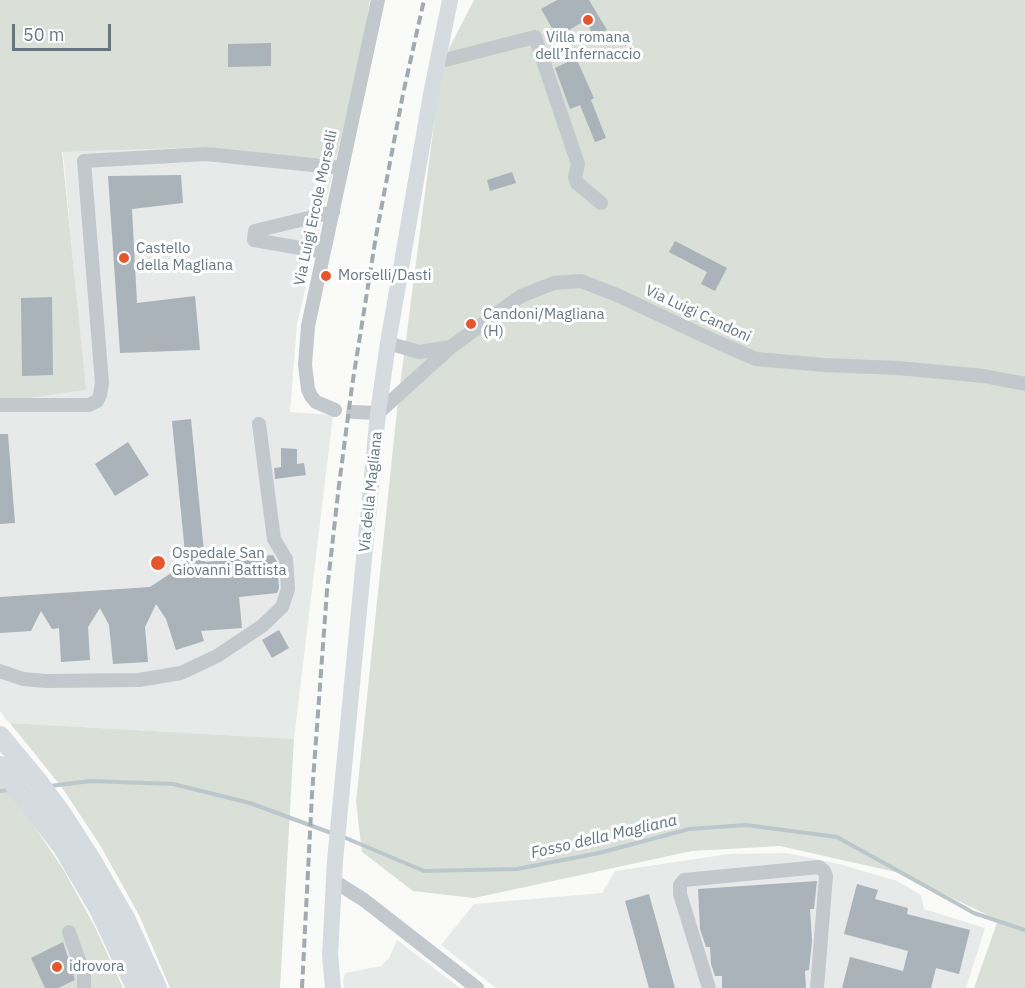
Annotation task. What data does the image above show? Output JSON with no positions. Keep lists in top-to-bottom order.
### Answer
{
  "streets": {
    "main road": ["Via della Magliana"],
    "street": ["Via Luigi Ercole Morselli", "Via Luigi Candoni"]
  },
  "crossings": [
    ["Via Luigi Candoni", "Via della Magliana"]
  ],
  "water": ["Fosso della Magliana"],
  "places": [
    "Villa romana dell’Infernaccio",
    "Castello della Magliana",
    "Morselli/Dasti",
    "Candoni/Magliana (H)",
    "Ospedale San Giovanni Battista",
    "idrovora"
  ],
  "scale_bar": "50 m"
}
